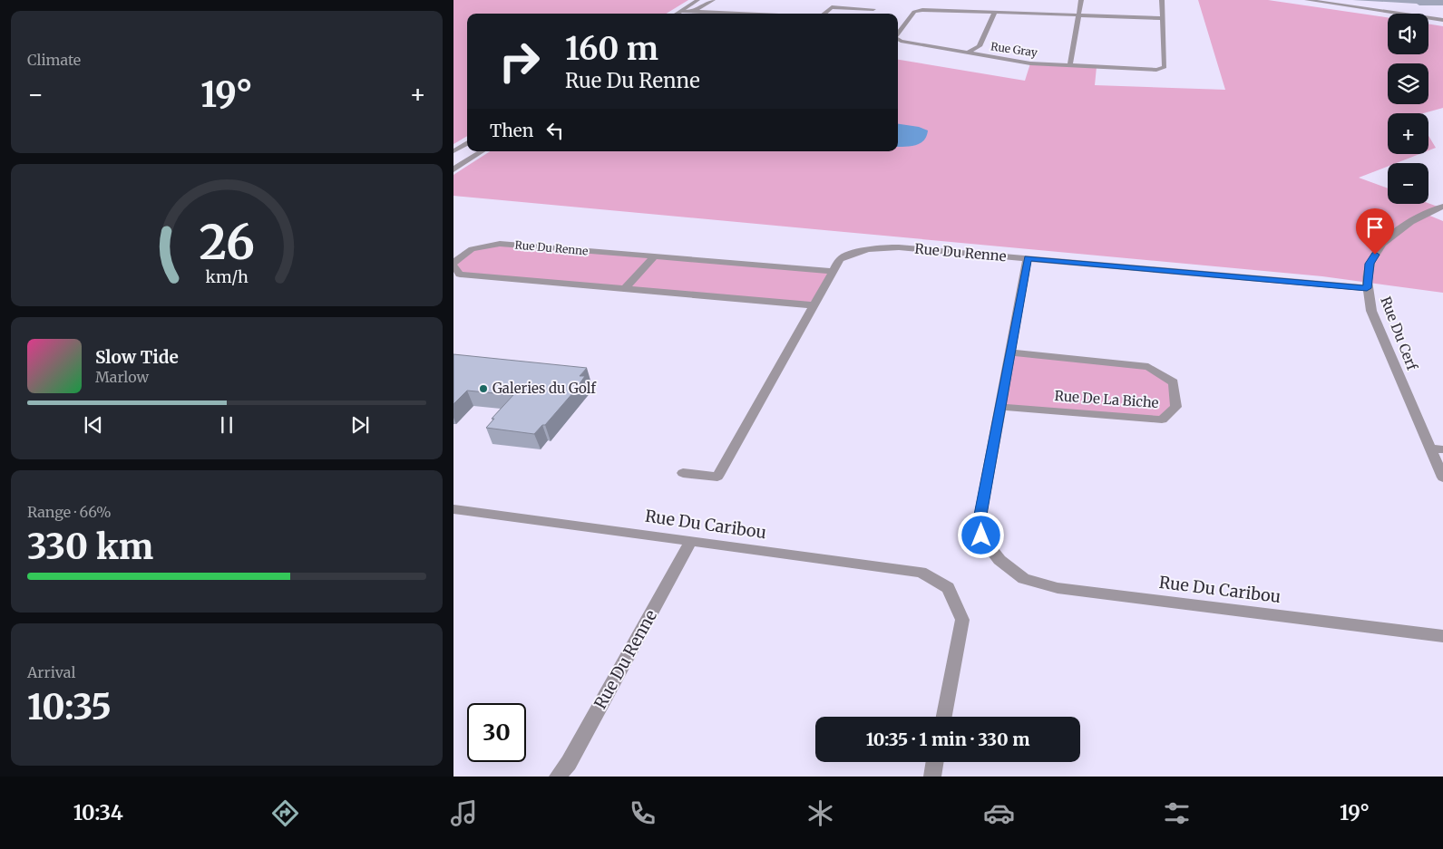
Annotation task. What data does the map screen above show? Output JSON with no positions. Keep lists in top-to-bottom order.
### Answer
{
  "streets": {
    "street": [
      "Rue Gray",
      "Rue Du Renne",
      "Rue Du Cerf",
      "Rue De La Biche",
      "Rue Du Caribou"
    ]
  },
  "crossings": [
    ["Rue Du Renne", "Rue Du Cerf"],
    ["Rue Du Renne", "Rue Du Caribou"],
    ["Rue De La Biche", "Rue Du Caribou"]
  ],
  "places": ["Galeries du Golf"],
  "page": {
    "tile": [
      "Climate",
      ["Range · 66%", "330 km"],
      ["Arrival", "10:35"]
    ],
    "map_buttons": ["+", "−"],
    "turn": ["160 m", "Rue Du Renne"],
    "heat": ["−", "19°", "+"],
    "then": "Then",
    "song": ["Slow Tide", "Marlow"],
    "limit": "30",
    "trip": "10:35 · 1 min · 330 m",
    "tabs": ["10:34", "19°"],
    "gauge": ["26", "km/h"]
  }
}
